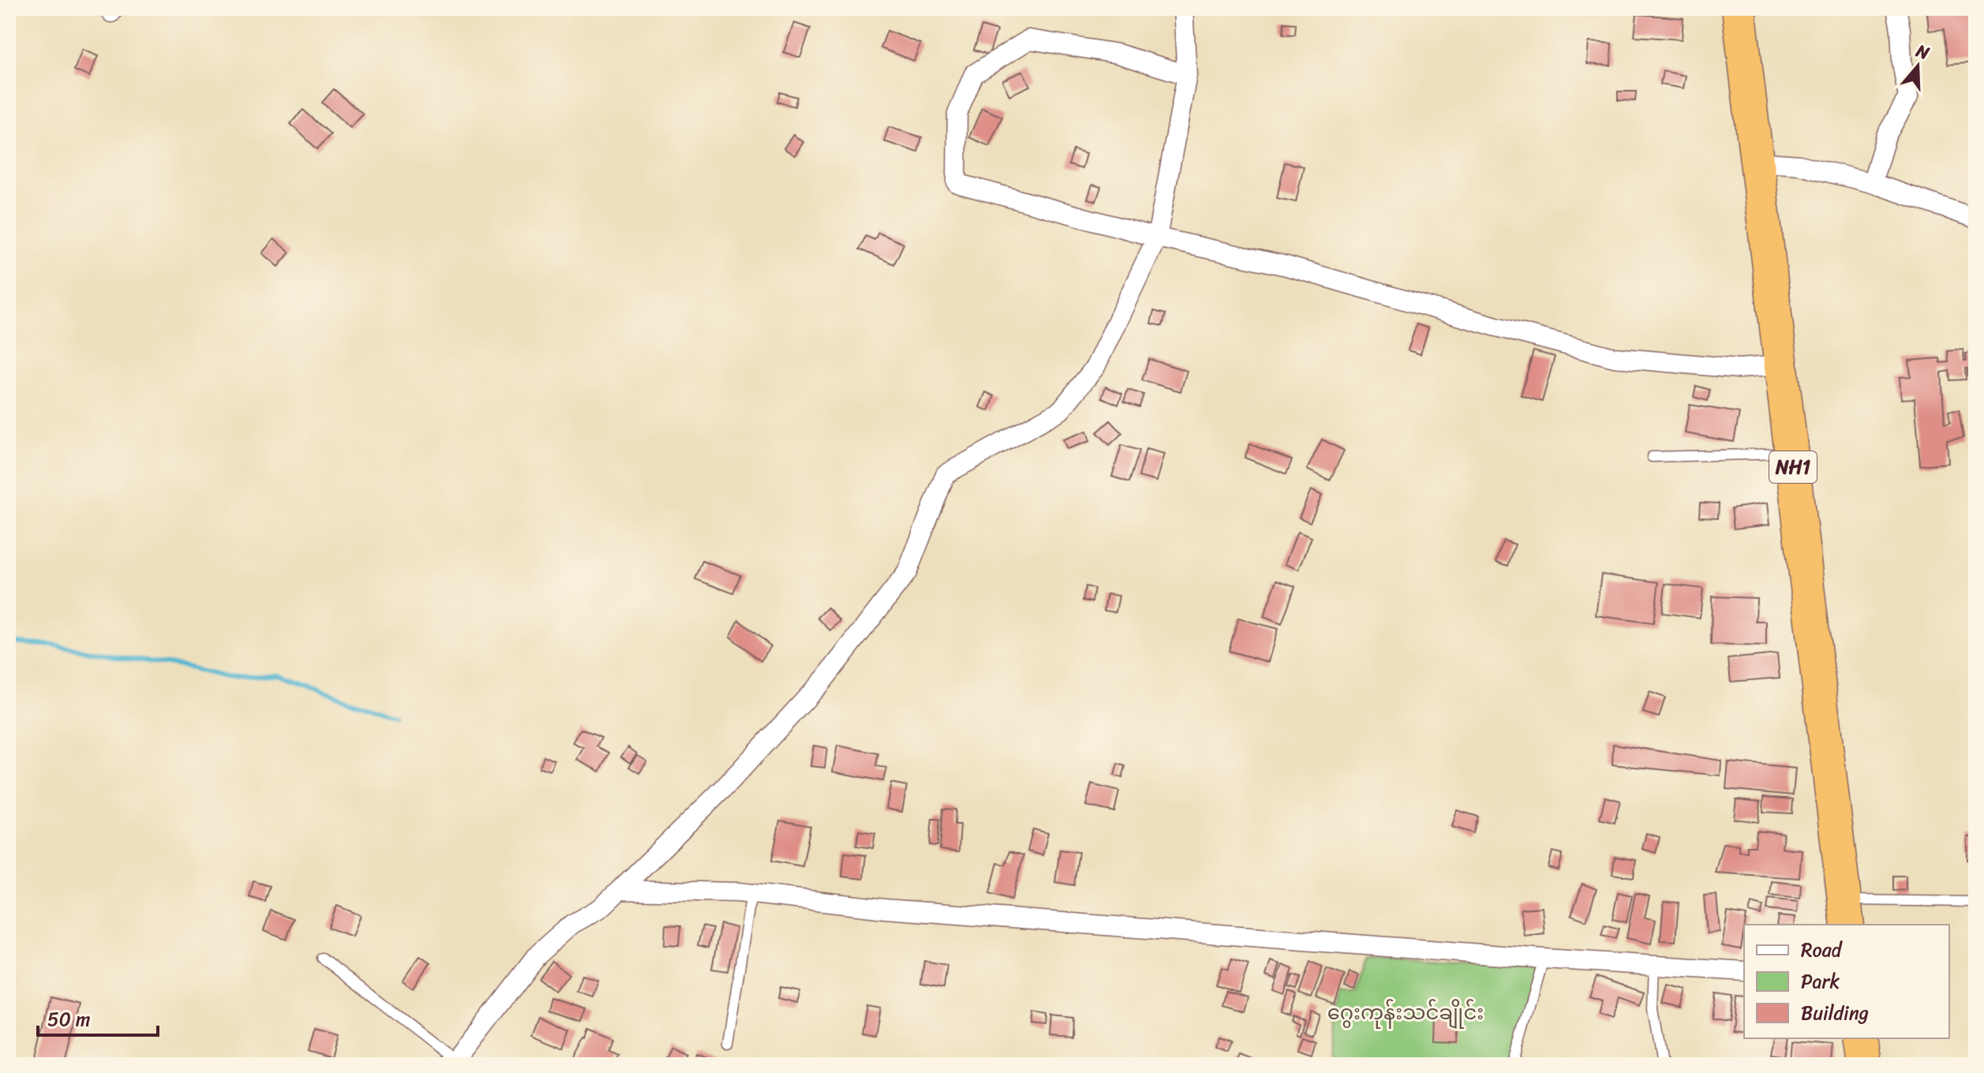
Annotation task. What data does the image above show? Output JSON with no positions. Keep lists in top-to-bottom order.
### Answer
{
  "streets": {
    "highway": ["NH1"]
  },
  "parks": ["ဂွေးကုန်းသင်ချိုင်း"],
  "legend": ["Road", "Park", "Building"],
  "scale_bar": "50 m",
  "north": "top"
}
